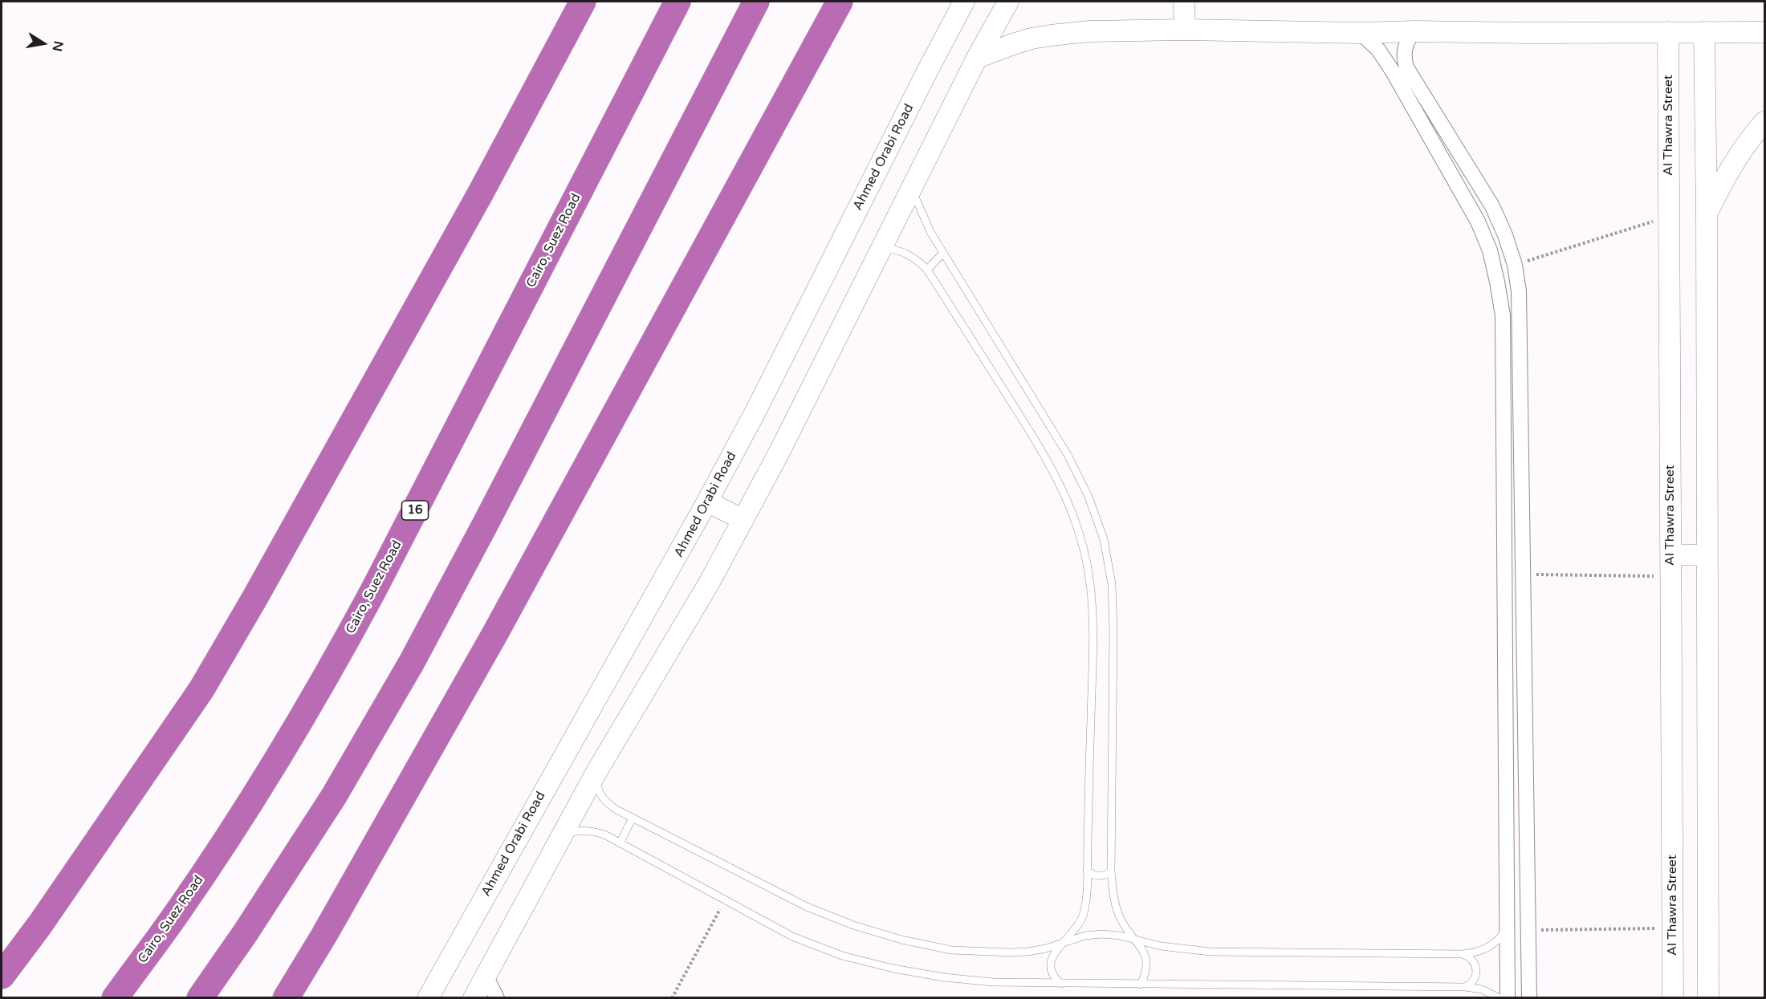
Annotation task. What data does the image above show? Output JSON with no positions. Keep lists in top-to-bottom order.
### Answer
{
  "streets": {
    "highway": ["Cairo, Suez Road", "16"],
    "street": ["Al Thawra Street", "Ahmed Orabi Road"]
  },
  "north": "right"
}
